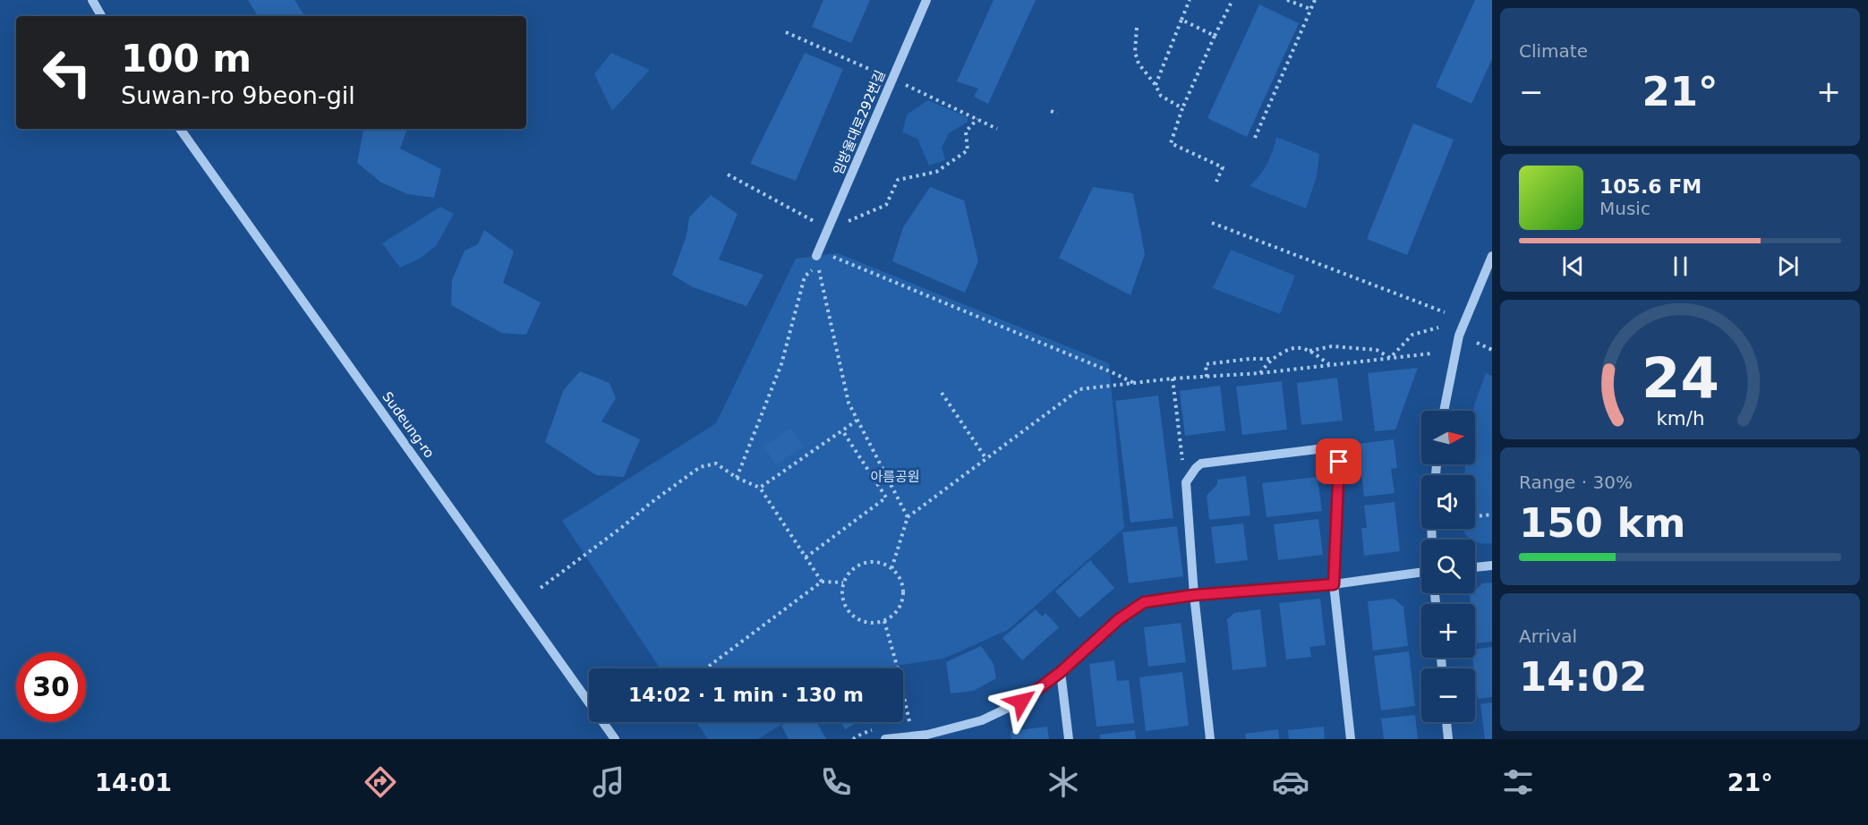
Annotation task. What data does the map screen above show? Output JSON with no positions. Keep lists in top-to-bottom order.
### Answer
{
  "streets": {
    "street": ["임방울대로292번길", "Sudeung-ro"]
  },
  "parks": ["아름공원"],
  "north": "right",
  "page": {
    "tile": [
      "Climate",
      ["Range · 30%", "150 km"],
      ["Arrival", "14:02"]
    ],
    "turn": ["100 m", "Suwan-ro 9beon-gil"],
    "heat": ["−", "21°", "+"],
    "song": ["105.6 FM", "Music"],
    "map_buttons": ["+", "−"],
    "limit": "30",
    "trip": "14:02 · 1 min · 130 m",
    "tabs": ["14:01", "21°"],
    "gauge": ["24", "km/h"]
  }
}
